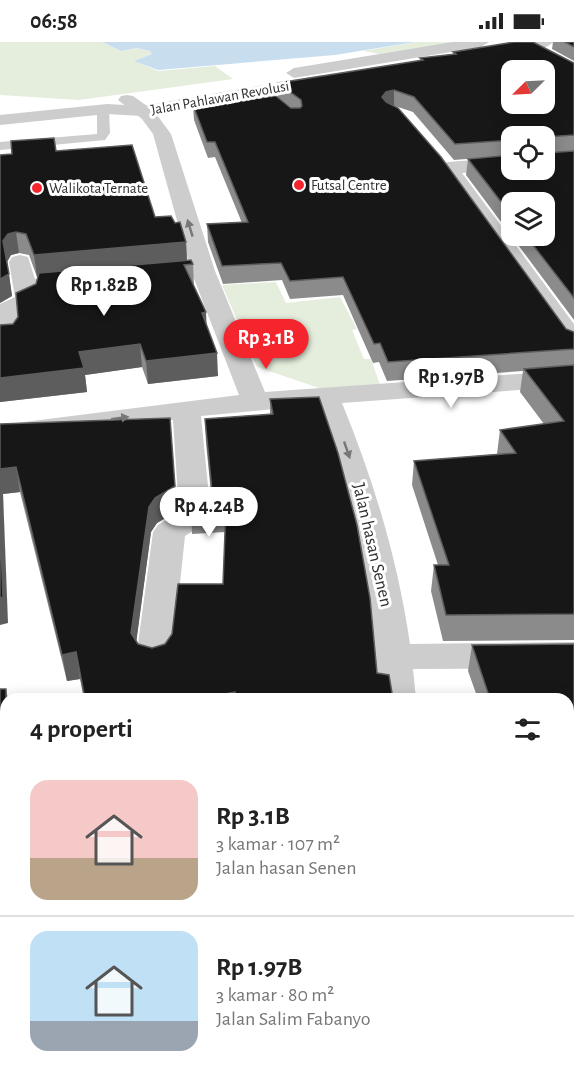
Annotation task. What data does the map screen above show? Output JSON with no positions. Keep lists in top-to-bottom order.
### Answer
{
  "streets": {
    "street": ["Jalan Pahlawan Revolusi", "Jalan hasan Senen"]
  },
  "one_way": ["Jalan hasan Senen"],
  "places": ["Futsal Centre", "Walikota Ternate"],
  "north": "bottom left",
  "page": {
    "status": "06:58",
    "price": [
      "Rp 1.82B",
      "Rp 3.1B",
      "Rp 1.97B",
      "Rp 4.24B"
    ],
    "heading": "4 properti",
    "list": [
      {
        "name": "Rp 3.1B",
        "note": "3 kamar · 107 m² · Jalan hasan Senen"
      },
      {
        "name": "Rp 1.97B",
        "note": "3 kamar · 80 m² · Jalan Salim Fabanyo"
      }
    ]
  }
}
